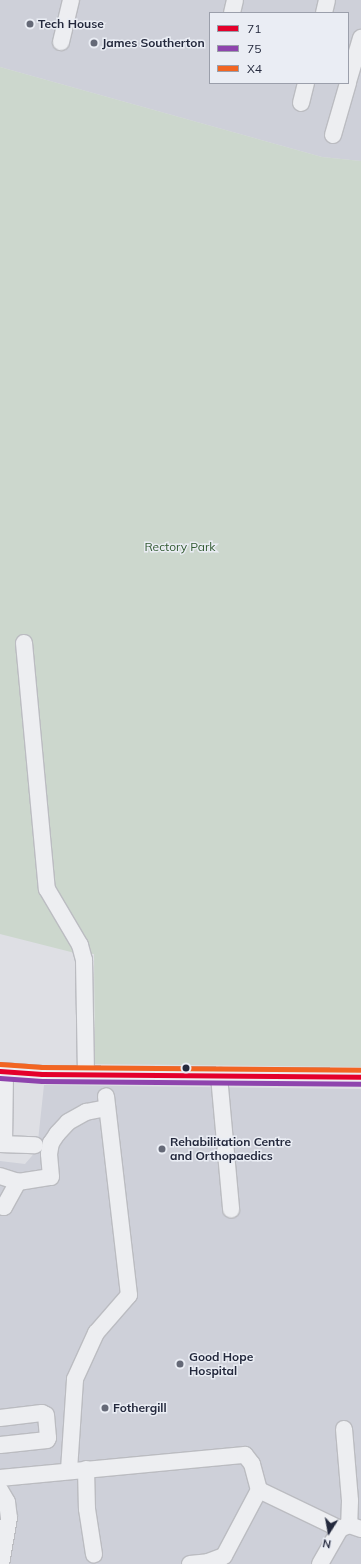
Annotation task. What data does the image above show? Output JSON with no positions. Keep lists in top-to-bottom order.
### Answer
{
  "parks": ["Rectory Park"],
  "places": [
    "Tech House",
    "James Southerton",
    "Rehabilitation Centre and Orthopaedics",
    "Good Hope Hospital",
    "Fothergill"
  ],
  "lines": ["transit line X4", "transit line 71", "transit line 75"],
  "legend": ["71", "75", "X4"],
  "north": "bottom"
}
